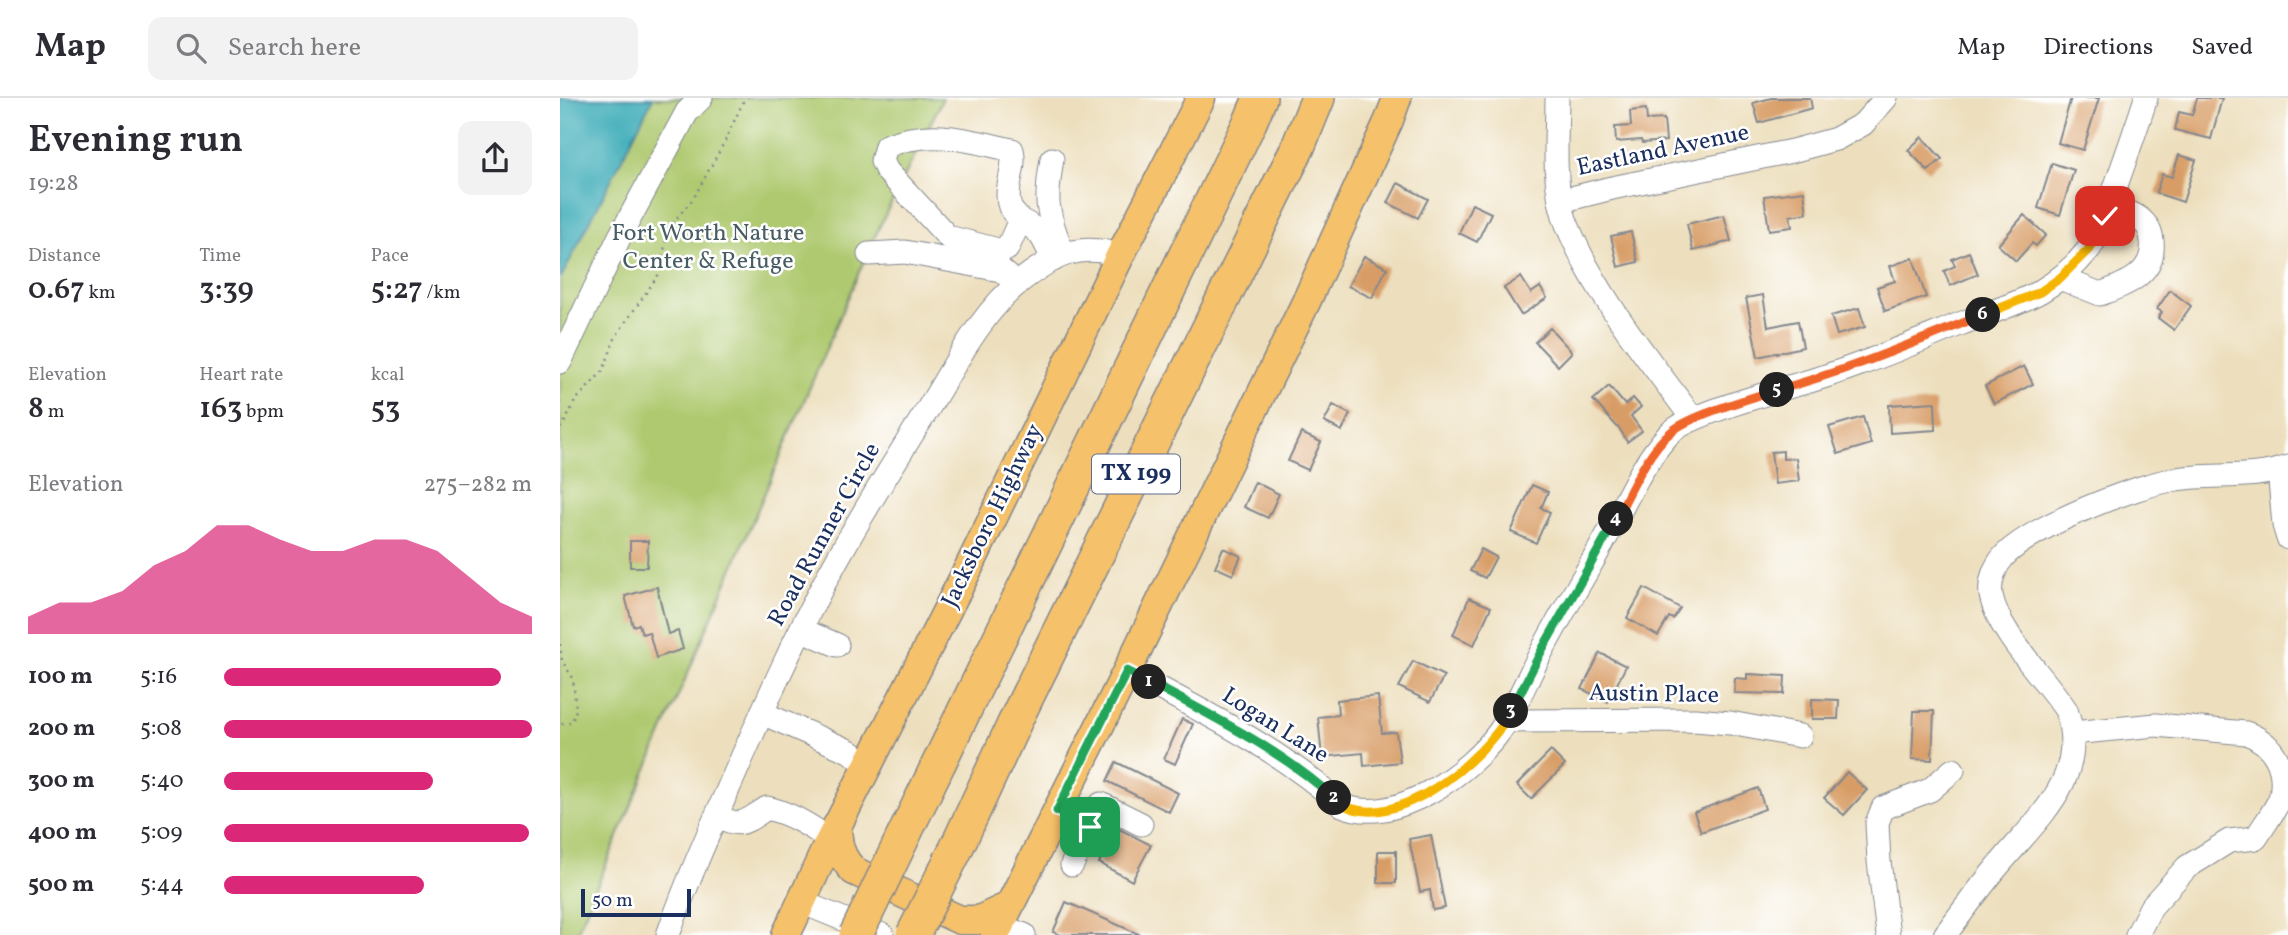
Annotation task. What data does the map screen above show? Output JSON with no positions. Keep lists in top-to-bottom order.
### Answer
{
  "streets": {
    "highway": ["TX 199"],
    "main road": ["Jacksboro Highway"],
    "street": [
      "Eastland Avenue",
      "Road Runner Circle",
      "Austin Place",
      "Logan Lane"
    ]
  },
  "crossings": [
    ["Jacksboro Highway", "Road Runner Circle"],
    ["Austin Place", "Logan Lane"]
  ],
  "parks": ["Fort Worth Nature Center & Refuge"],
  "scale_bar": "50 m",
  "page": {
    "header": "Map",
    "search": "Search here",
    "nav": ["Map", "Directions", "Saved"],
    "heading": ["Evening run", "19:28"],
    "stats": [
      ["Distance", "0.67 km"],
      ["Time", "3:39"],
      ["Pace", "5:27 /km"],
      ["Elevation", "8 m"],
      ["Heart rate", "163 bpm"],
      ["kcal", "53"]
    ],
    "pins": [
      "6",
      "5",
      "4",
      "1",
      "3",
      "2"
    ],
    "chart": ["Elevation", "275–282 m"],
    "list": [
      {
        "name": "100 m",
        "note": "5:16"
      },
      {
        "name": "200 m",
        "note": "5:08"
      },
      {
        "name": "300 m",
        "note": "5:40"
      },
      {
        "name": "400 m",
        "note": "5:09"
      },
      {
        "name": "500 m",
        "note": "5:44"
      }
    ],
    "scale": "50 m"
  }
}
